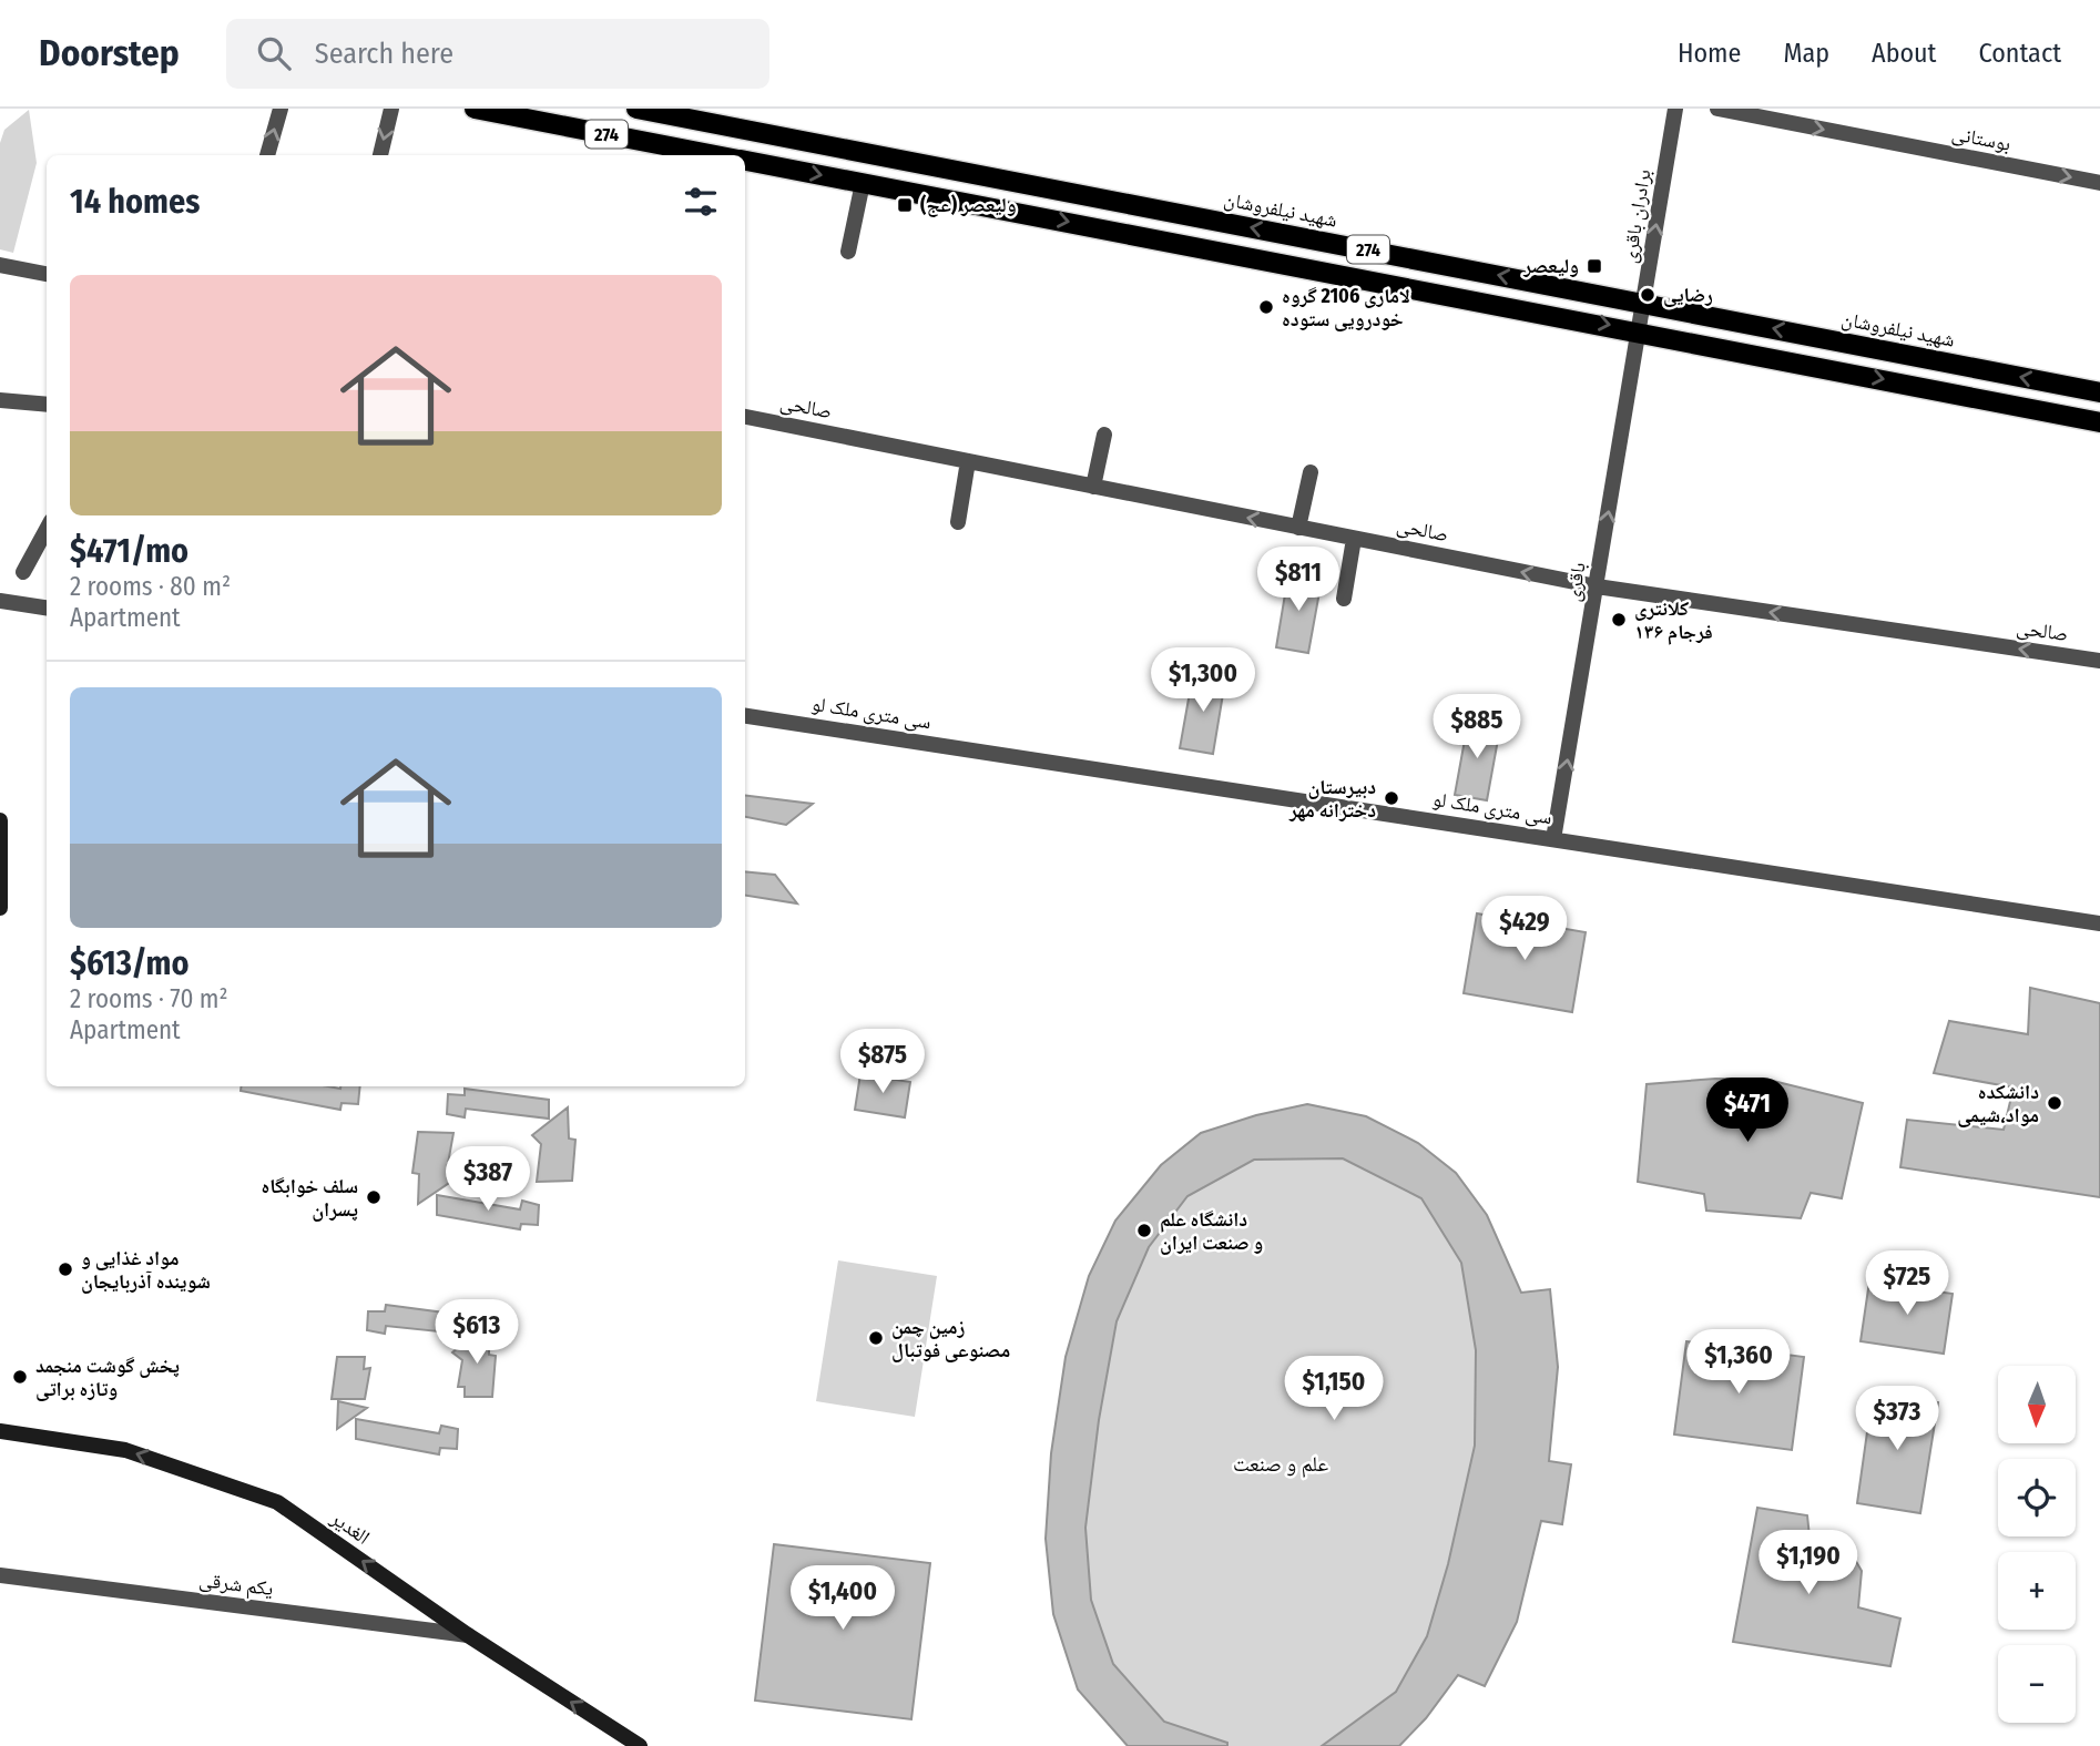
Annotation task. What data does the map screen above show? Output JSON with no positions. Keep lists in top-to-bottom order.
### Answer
{
  "streets": {
    "main road": ["274", "شهید نیلفروشان", "الغدیر"],
    "street": [
      "بوستانی",
      "برادران باقری",
      "صالحی",
      "باقری",
      "سی متری ملک لو",
      "یکم شرقی"
    ]
  },
  "crossings": [
    ["274", "برادران باقری"],
    ["274", "باقری"],
    ["شهید نیلفروشان", "برادران باقری"],
    ["برادران باقری", "باقری"],
    ["صالحی", "باقری"],
    ["باقری", "سی متری ملک لو"],
    ["الغدیر", "یکم شرقی"]
  ],
  "one_way": [
    "بوستانی",
    "برادران باقری",
    "صالحی",
    "باقری",
    "الغدیر"
  ],
  "districts": ["علم و صنعت"],
  "places": {
    "transit": ["ولیعصر (عج)", "ولیعصر"],
    "other": [
      "رضایی",
      "لاماری 2106 گروه خودرویی ستوده",
      "کلانتری ۱۳۶ فرجام",
      "دبیرستان دخترانه مهر",
      "دانشکده مواد،شیمی",
      "سلف خوابگاه پسران",
      "دانشگاه علم و صنعت ایران",
      "مواد غذایی و شوینده آذربایجان",
      "زمین چمن مصنوعی فوتبال",
      "پخش گوشت منجمد وتازه براتی"
    ]
  },
  "north": "bottom",
  "page": {
    "header": "Doorstep",
    "search": "Search here",
    "nav": [
      "Home",
      "Map",
      "About",
      "Contact"
    ],
    "heading": "14 homes",
    "list": [
      {
        "name": "$471/mo",
        "note": "2 rooms · 80 m² · Apartment"
      },
      {
        "name": "$613/mo",
        "note": "2 rooms · 70 m² · Apartment"
      }
    ],
    "price": [
      "$811",
      "$1,300",
      "$885",
      "$429",
      "$875",
      "$471",
      "$387",
      "$725",
      "$613",
      "$1,360",
      "$1,150",
      "$373",
      "$1,190",
      "$1,400"
    ],
    "map_buttons": ["+", "−"]
  }
}
